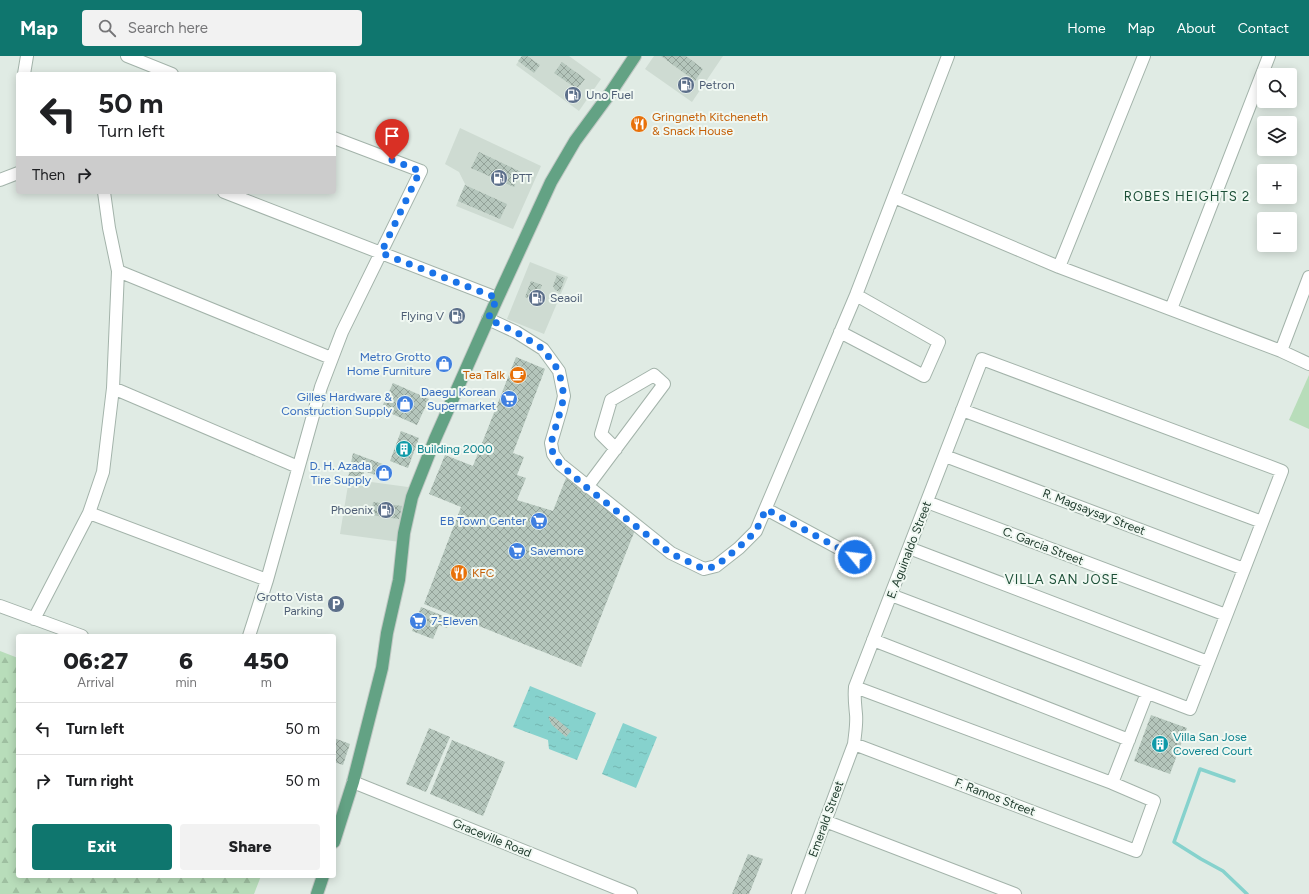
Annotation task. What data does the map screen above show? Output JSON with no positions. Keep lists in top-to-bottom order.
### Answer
{
  "streets": {
    "street": [
      "R. Magsaysay Street",
      "C. Garcia Street",
      "E. Aguinaldo Street",
      "F. Ramos Street",
      "Emerald Street",
      "Graceville Road"
    ]
  },
  "crossings": [
    ["R. Magsaysay Street", "E. Aguinaldo Street"],
    ["C. Garcia Street", "E. Aguinaldo Street"],
    ["E. Aguinaldo Street", "F. Ramos Street"],
    ["E. Aguinaldo Street", "Emerald Street"],
    ["F. Ramos Street", "Emerald Street"]
  ],
  "districts": ["ROBES HEIGHTS 2", "VILLA SAN JOSE"],
  "places": {
    "fuel station": [
      "Petron",
      "Uno Fuel",
      "PTT",
      "Seaoil",
      "Flying V",
      "Phoenix"
    ],
    "restaurant": ["Gringneth Kitcheneth & Snack House", "KFC"],
    "shop": ["Metro Grotto Home Furniture", "Gilles Hardware & Construction Supply", "D. H. Azada Tire Supply"],
    "cafe": ["Tea Talk"],
    "supermarket": [
      "Daegu Korean Supermarket",
      "EB Town Center",
      "Savemore",
      "7-Eleven"
    ],
    "building": ["Building 2000", "Villa San Jose Covered Court"],
    "parking": ["Grotto Vista Parking"]
  },
  "page": {
    "header": "Map",
    "search": "Search here",
    "nav": [
      "Home",
      "Map",
      "About",
      "Contact"
    ],
    "map_buttons": ["+", "−"],
    "turn": ["50 m", "Turn left"],
    "then": "Then",
    "eta": [
      "06:27",
      "Arrival",
      "6",
      "min",
      "450",
      "m"
    ],
    "list": [
      {
        "name": "Turn left",
        "value": "50 m"
      },
      {
        "name": "Turn right",
        "value": "50 m"
      }
    ],
    "buttons": ["Exit", "Share"]
  }
}
